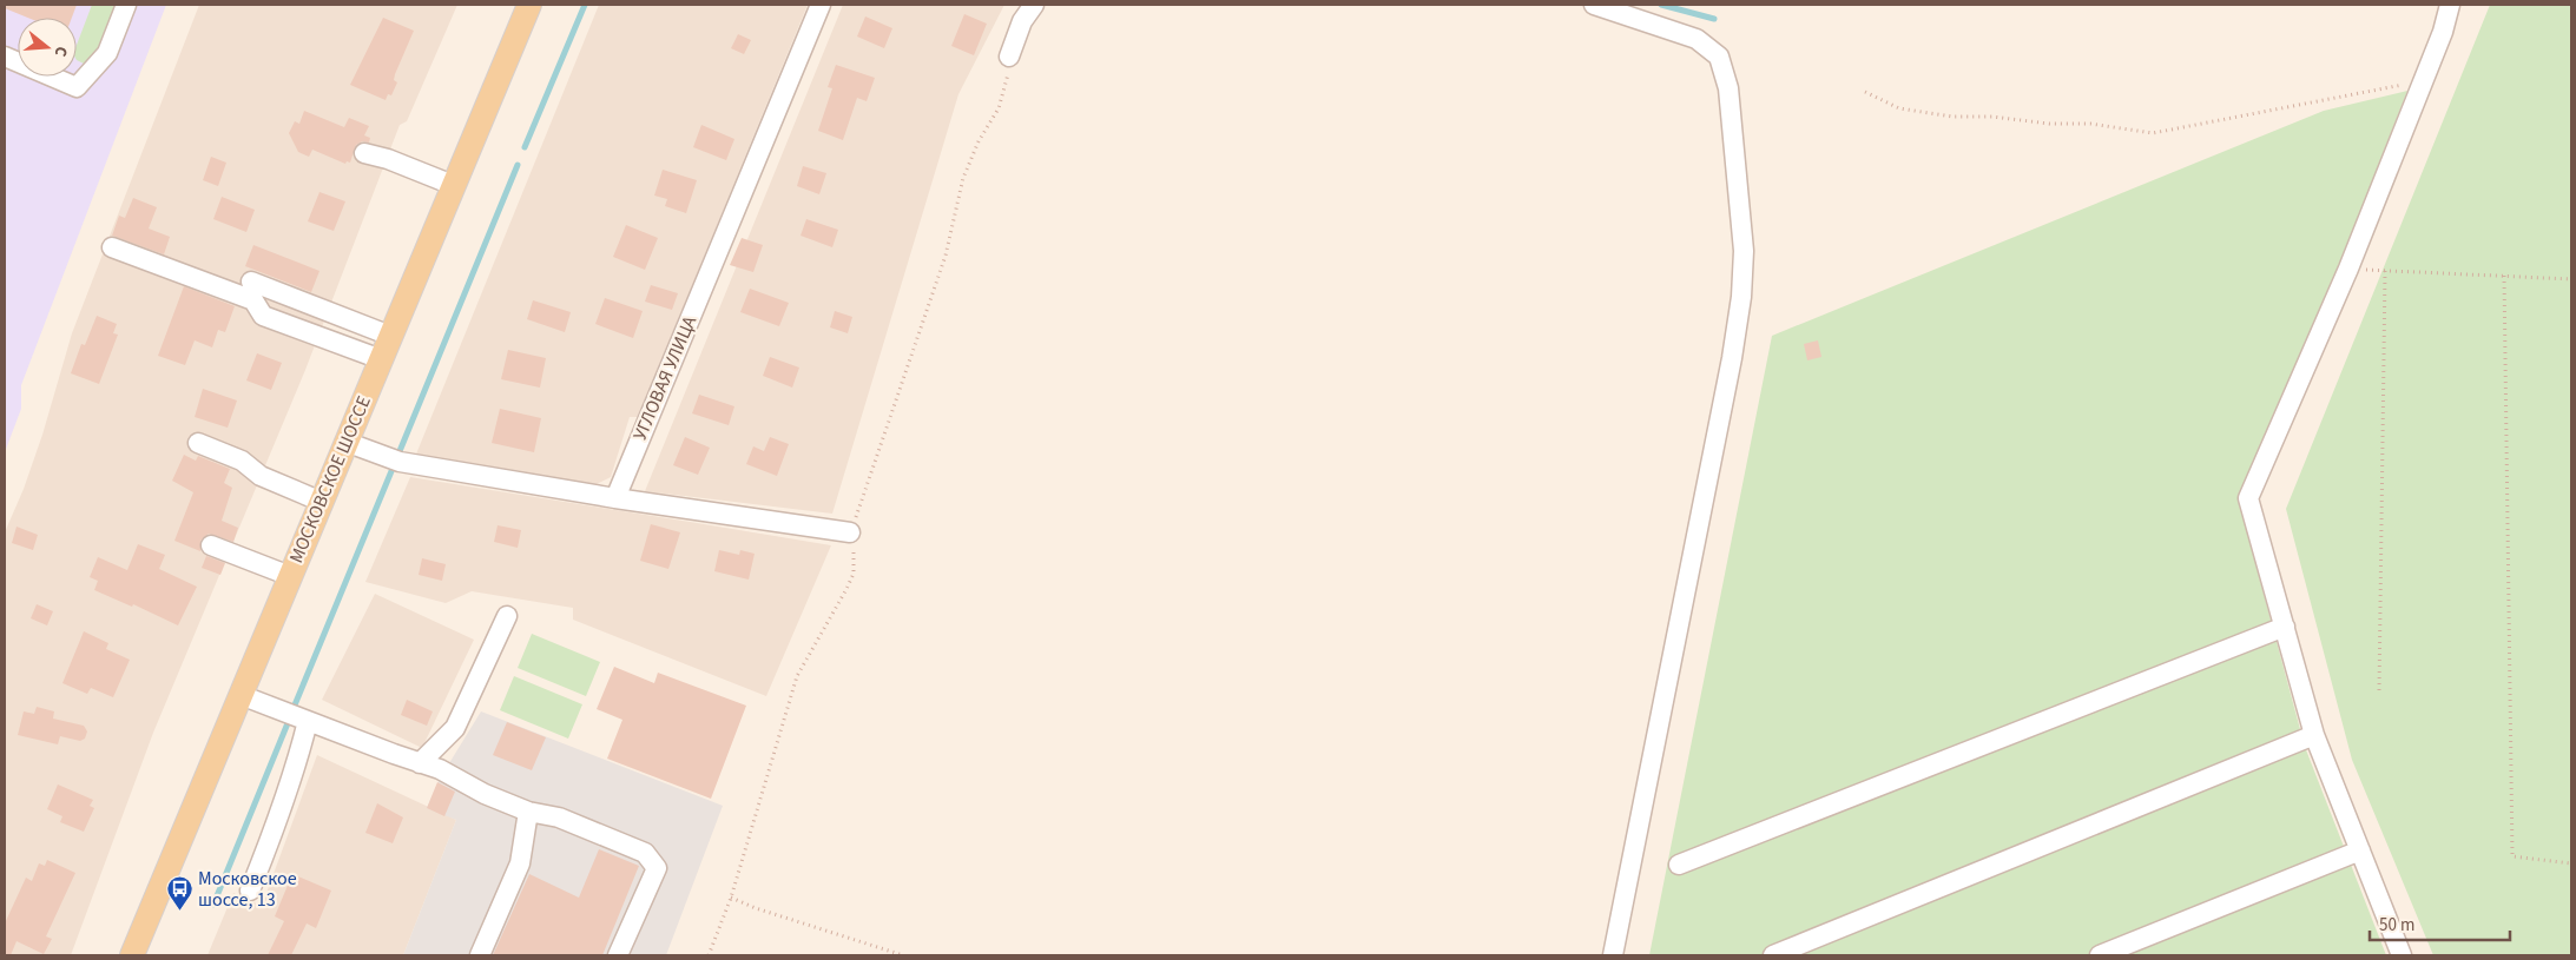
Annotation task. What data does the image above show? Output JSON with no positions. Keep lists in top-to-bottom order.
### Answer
{
  "streets": {
    "main road": ["МОСКОВСКОЕ ШОССЕ"],
    "street": ["УГЛОВАЯ УЛИЦА"]
  },
  "places": {
    "bus stop": ["Московское шоссе, 13"]
  },
  "scale_bar": "50 m",
  "north": "right"
}
